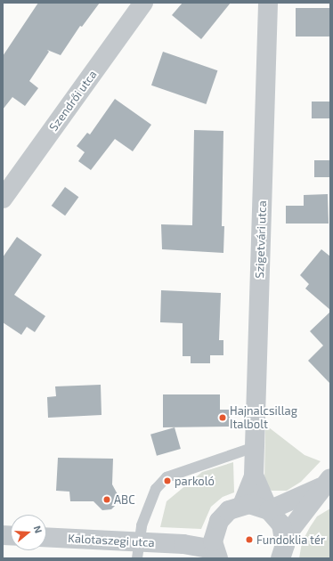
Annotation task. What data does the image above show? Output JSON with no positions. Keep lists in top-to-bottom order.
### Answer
{
  "streets": {
    "street": ["Szendrői utca", "Szigetvári utca", "Kalotaszegi utca"]
  },
  "places": [
    "Hajnalcsillag Italbolt",
    "parkoló",
    "ABC",
    "Fundoklia tér"
  ],
  "north": "right"
}
